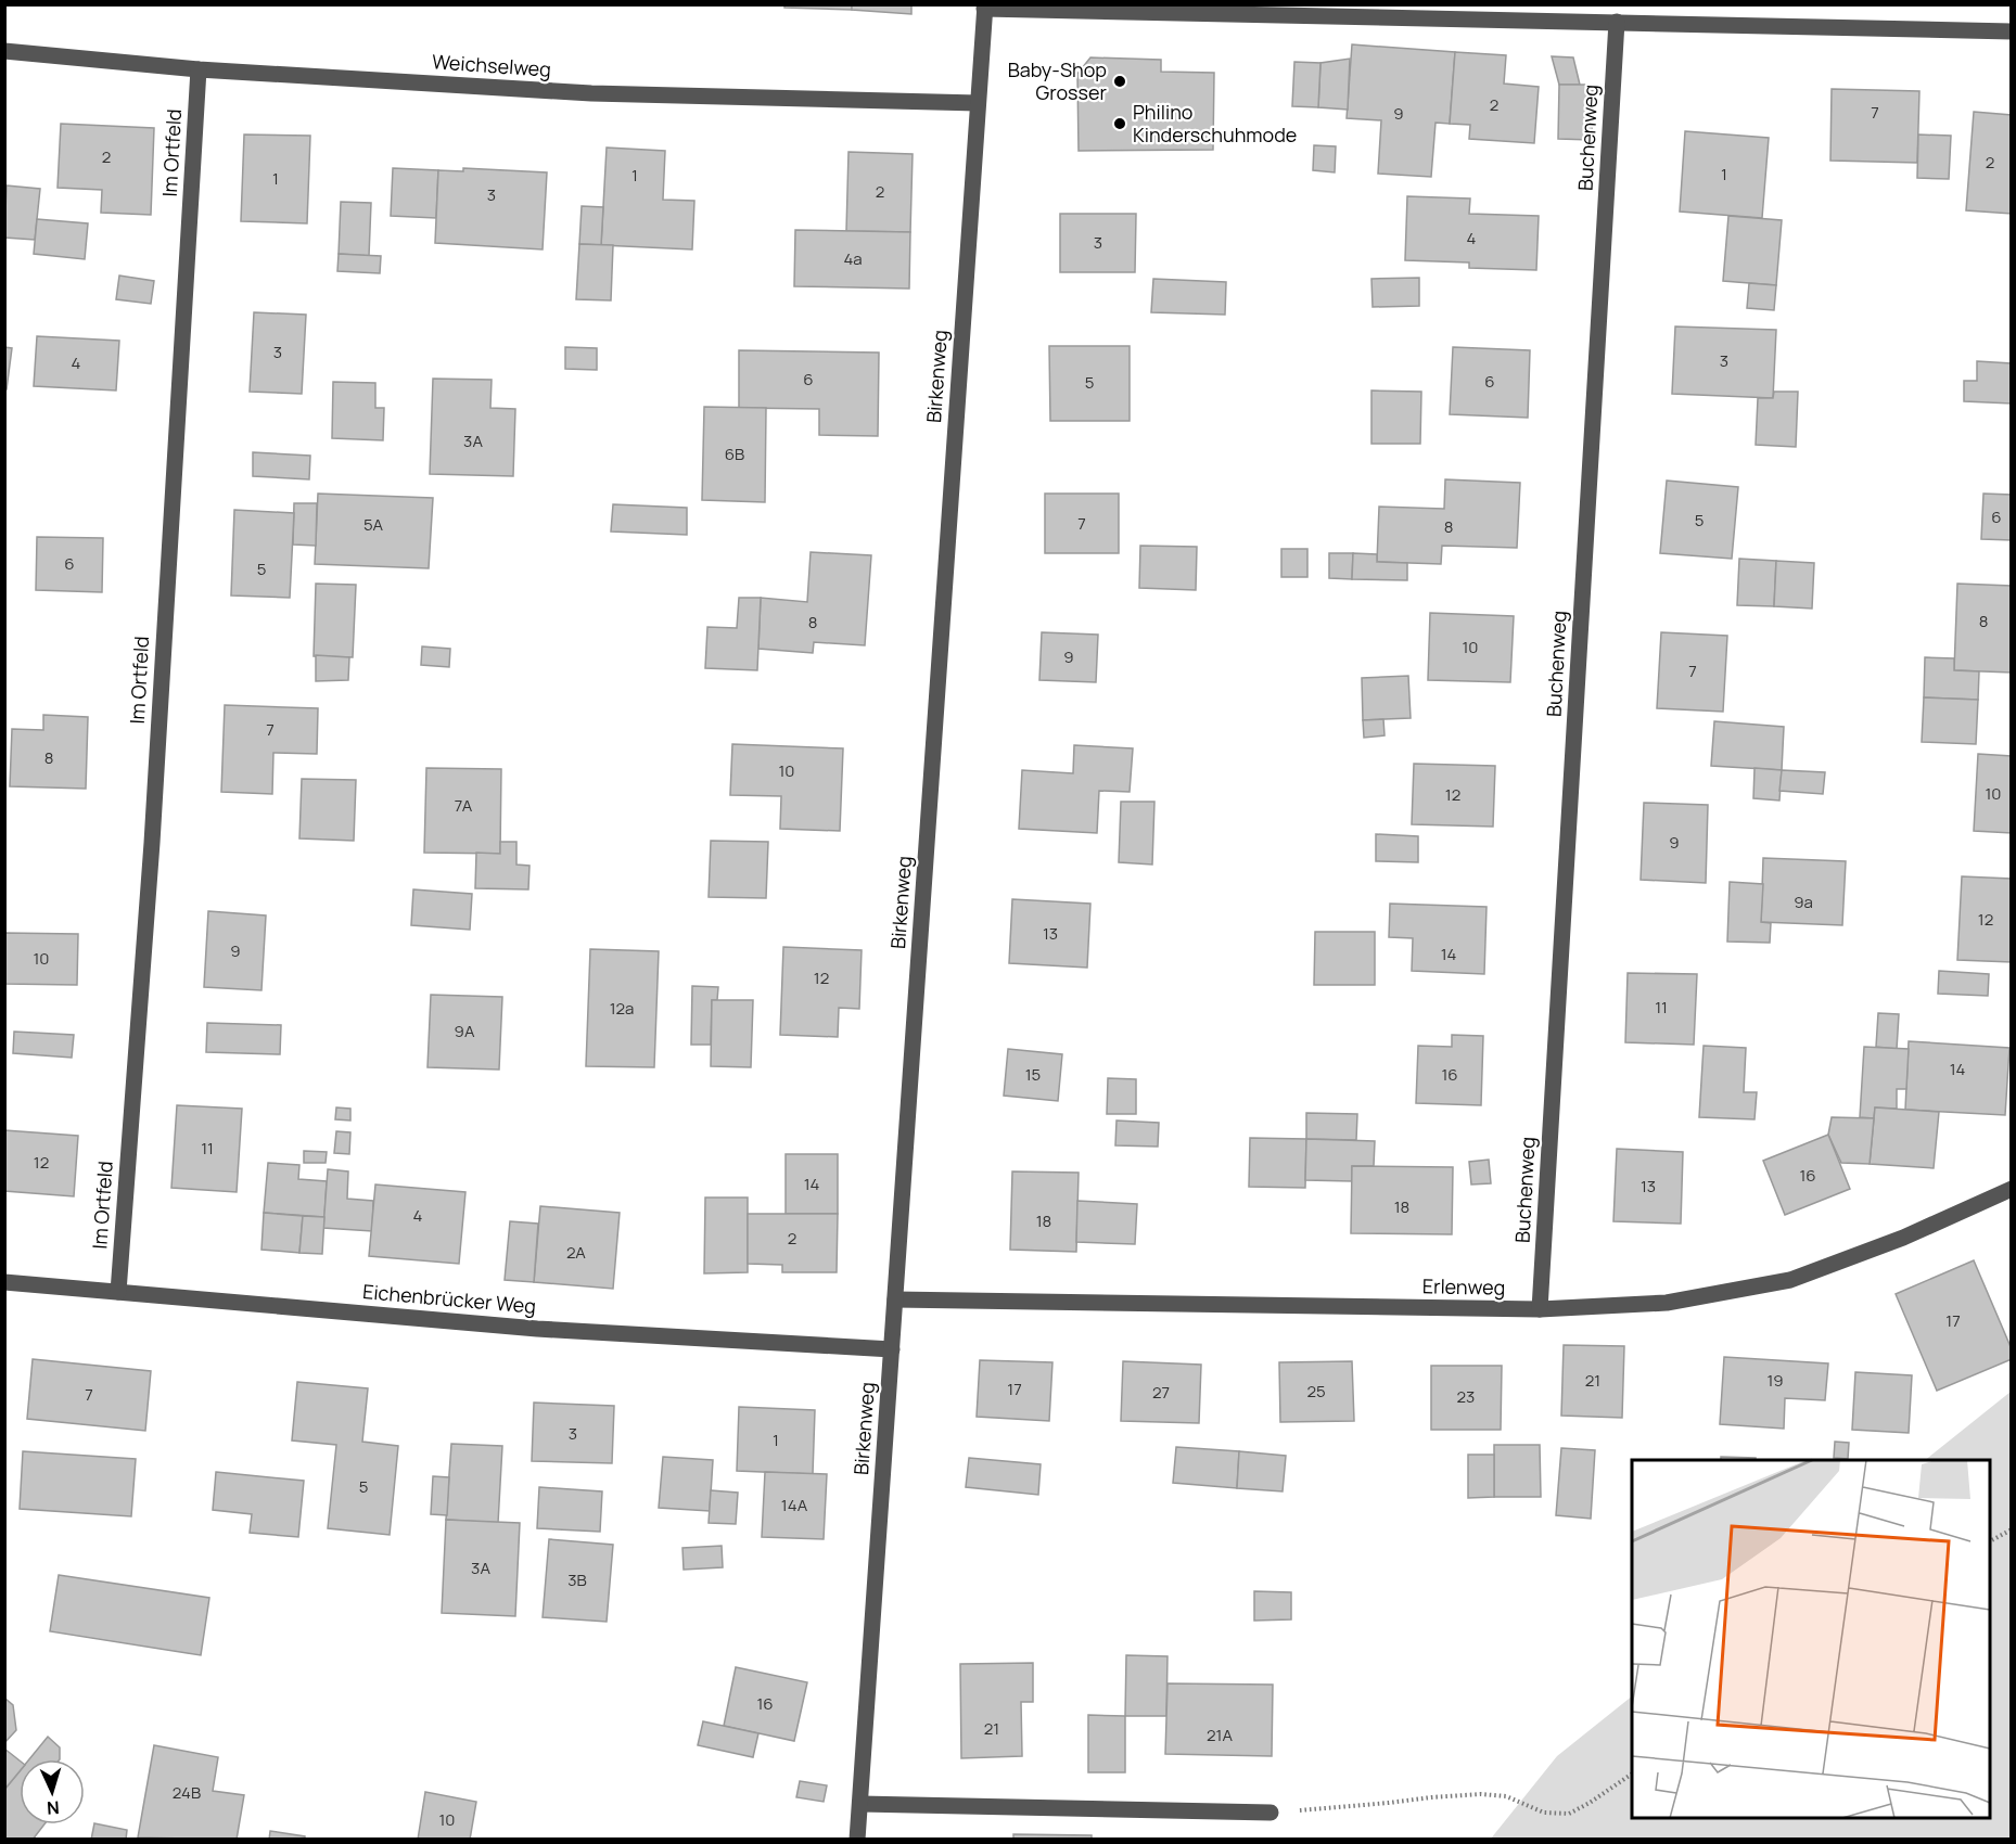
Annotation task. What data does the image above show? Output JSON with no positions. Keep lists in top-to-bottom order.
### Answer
{
  "streets": {
    "street": [
      "Weichselweg",
      "Buchenweg",
      "Im Ortfeld",
      "Birkenweg",
      "Erlenweg",
      "Eichenbrücker Weg"
    ]
  },
  "crossings": [
    ["Weichselweg", "Im Ortfeld"],
    ["Weichselweg", "Birkenweg"],
    ["Buchenweg", "Erlenweg"],
    ["Im Ortfeld", "Eichenbrücker Weg"],
    ["Birkenweg", "Erlenweg"],
    ["Birkenweg", "Eichenbrücker Weg"]
  ],
  "places": ["Baby-Shop Grosser", "Philino Kinderschuhmode"],
  "house_numbers": [
    "2",
    "7",
    "9",
    "2",
    "2",
    "1",
    "1",
    "1",
    "2",
    "3",
    "4",
    "3",
    "4a",
    "3",
    "3",
    "4",
    "6",
    "6",
    "5",
    "3A",
    "6B",
    "6",
    "5",
    "7",
    "5A",
    "8",
    "6",
    "5",
    "8",
    "8",
    "10",
    "9",
    "7",
    "7",
    "8",
    "10",
    "10",
    "12",
    "7A",
    "9",
    "9a",
    "12",
    "13",
    "9",
    "14",
    "10",
    "12",
    "11",
    "12a",
    "9A",
    "14",
    "15",
    "16",
    "11",
    "12",
    "16",
    "14",
    "13",
    "18",
    "4",
    "18",
    "2",
    "2A",
    "17",
    "21",
    "19",
    "17",
    "25",
    "27",
    "7",
    "23",
    "3",
    "1",
    "5",
    "14A",
    "3A",
    "3B",
    "16",
    "21",
    "21A",
    "24B",
    "10"
  ],
  "north": "bottom"
}
